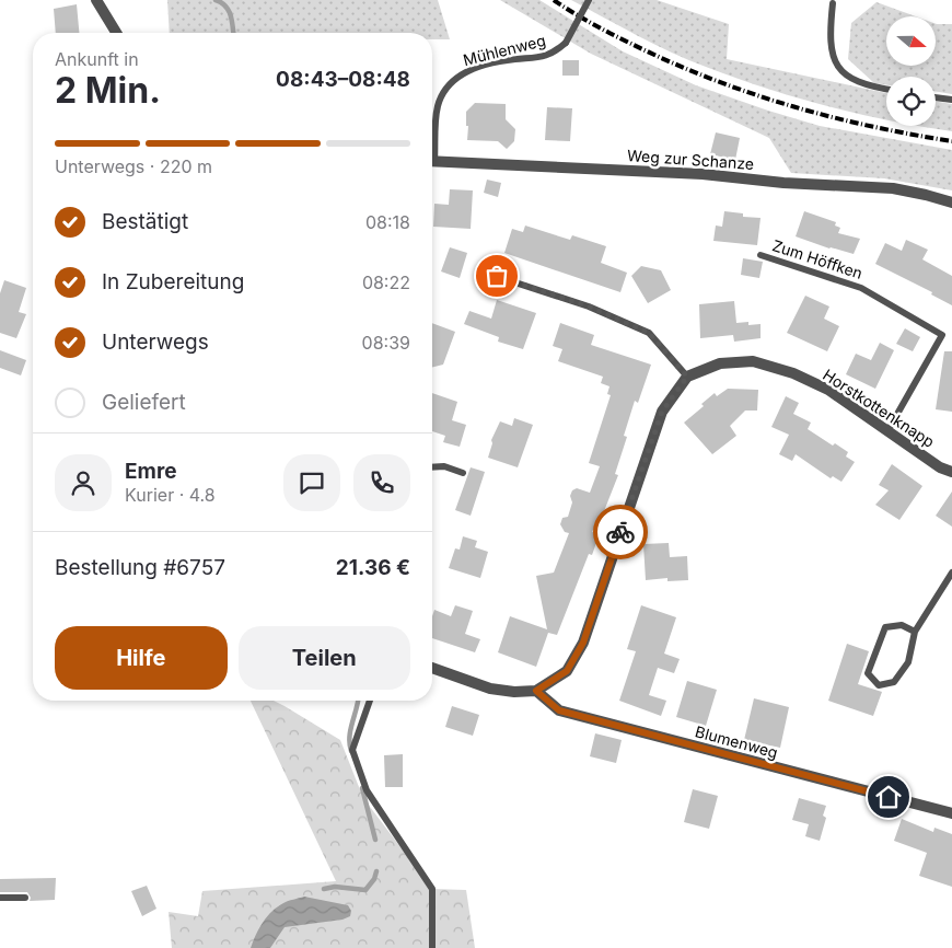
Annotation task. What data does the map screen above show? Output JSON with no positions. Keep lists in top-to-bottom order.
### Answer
{
  "streets": {
    "street": ["Weg zur Schanze", "Horstkottenknapp", "Blumenweg"],
    "lane": ["Mühlenweg", "Zum Höffken"]
  },
  "crossings": [
    ["Zum Höffken", "Horstkottenknapp"]
  ],
  "north": "right",
  "page": {
    "heading": ["2 Min.", "Ankunft in", "08:43–08:48"],
    "panel": [
      "Emre",
      "Kurier · 4.8",
      "Bestellung #6757",
      "21.36 €"
    ],
    "bar": "Unterwegs · 220 m",
    "list": [
      ["Bestätigt", "08:18"],
      ["In Zubereitung", "08:22"],
      ["Unterwegs", "08:39"],
      "Geliefert"
    ],
    "buttons": ["Hilfe", "Teilen"]
  }
}
